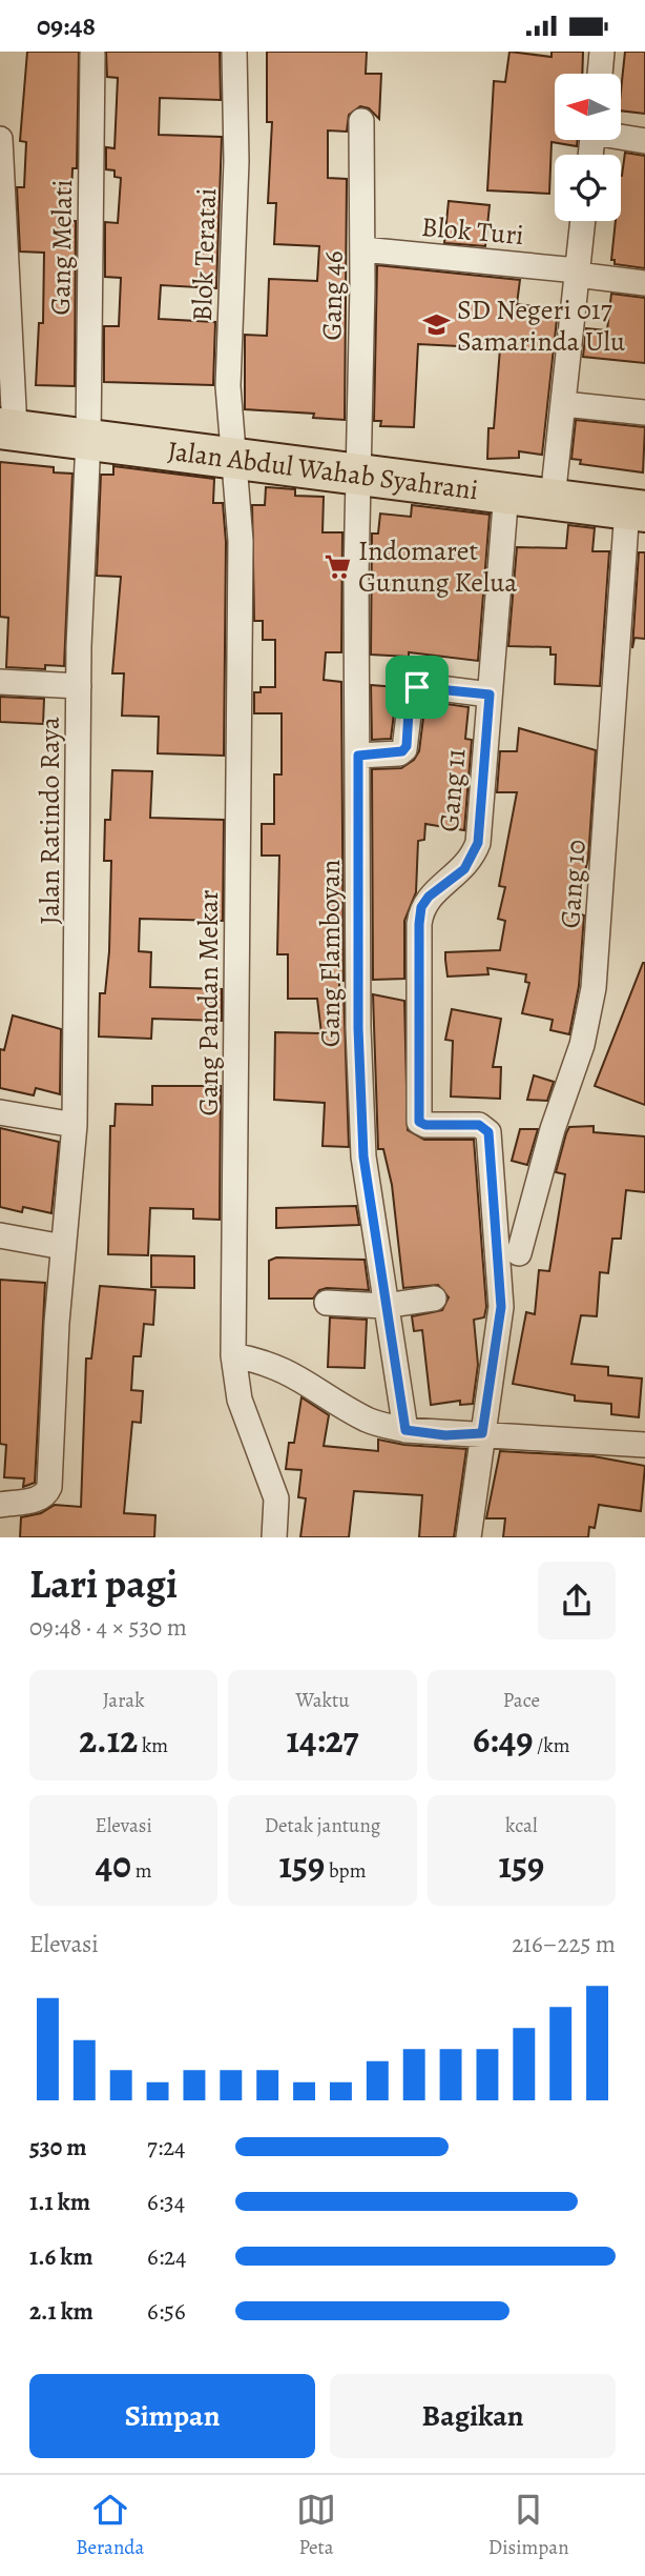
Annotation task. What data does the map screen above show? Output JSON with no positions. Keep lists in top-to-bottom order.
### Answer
{
  "streets": {
    "highway": ["Jalan Abdul Wahab Syahrani"],
    "street": [
      "Blok Turi",
      "Gang Melati",
      "Blok Teratai",
      "Gang 46",
      "Gang 11",
      "Jalan Ratindo Raya",
      "Gang 10",
      "Gang Flamboyan",
      "Gang Pandan Mekar"
    ]
  },
  "crossings": [
    ["Blok Turi", "Gang 46"],
    ["Gang Melati", "Jalan Abdul Wahab Syahrani"],
    ["Gang Melati", "Jalan Ratindo Raya"],
    ["Blok Teratai", "Jalan Abdul Wahab Syahrani"],
    ["Blok Teratai", "Gang Pandan Mekar"],
    ["Gang 46", "Jalan Abdul Wahab Syahrani"],
    ["Gang 46", "Gang Flamboyan"],
    ["Jalan Abdul Wahab Syahrani", "Gang 11"],
    ["Jalan Abdul Wahab Syahrani", "Jalan Ratindo Raya"],
    ["Jalan Abdul Wahab Syahrani", "Gang 10"],
    ["Jalan Abdul Wahab Syahrani", "Gang Flamboyan"],
    ["Jalan Abdul Wahab Syahrani", "Gang Pandan Mekar"]
  ],
  "places": {
    "school or university": ["SD Negeri 017 Samarinda Ulu"],
    "supermarket": ["Indomaret Gunung Kelua"]
  },
  "north": "left",
  "page": {
    "status": "09:48",
    "heading": ["Lari pagi", "09:48 · 4 × 530 m"],
    "stats": [
      ["Jarak", "2.12 km"],
      ["Waktu", "14:27"],
      ["Pace", "6:49 /km"],
      ["Elevasi", "40 m"],
      ["Detak jantung", "159 bpm"],
      ["kcal", "159"]
    ],
    "chart": ["Elevasi", "216–225 m"],
    "list": [
      {
        "name": "530 m",
        "note": "7:24"
      },
      {
        "name": "1.1 km",
        "note": "6:34"
      },
      {
        "name": "1.6 km",
        "note": "6:24"
      },
      {
        "name": "2.1 km",
        "note": "6:56"
      }
    ],
    "buttons": ["Simpan", "Bagikan"],
    "tabs": ["Beranda", "Peta", "Disimpan"]
  }
}
